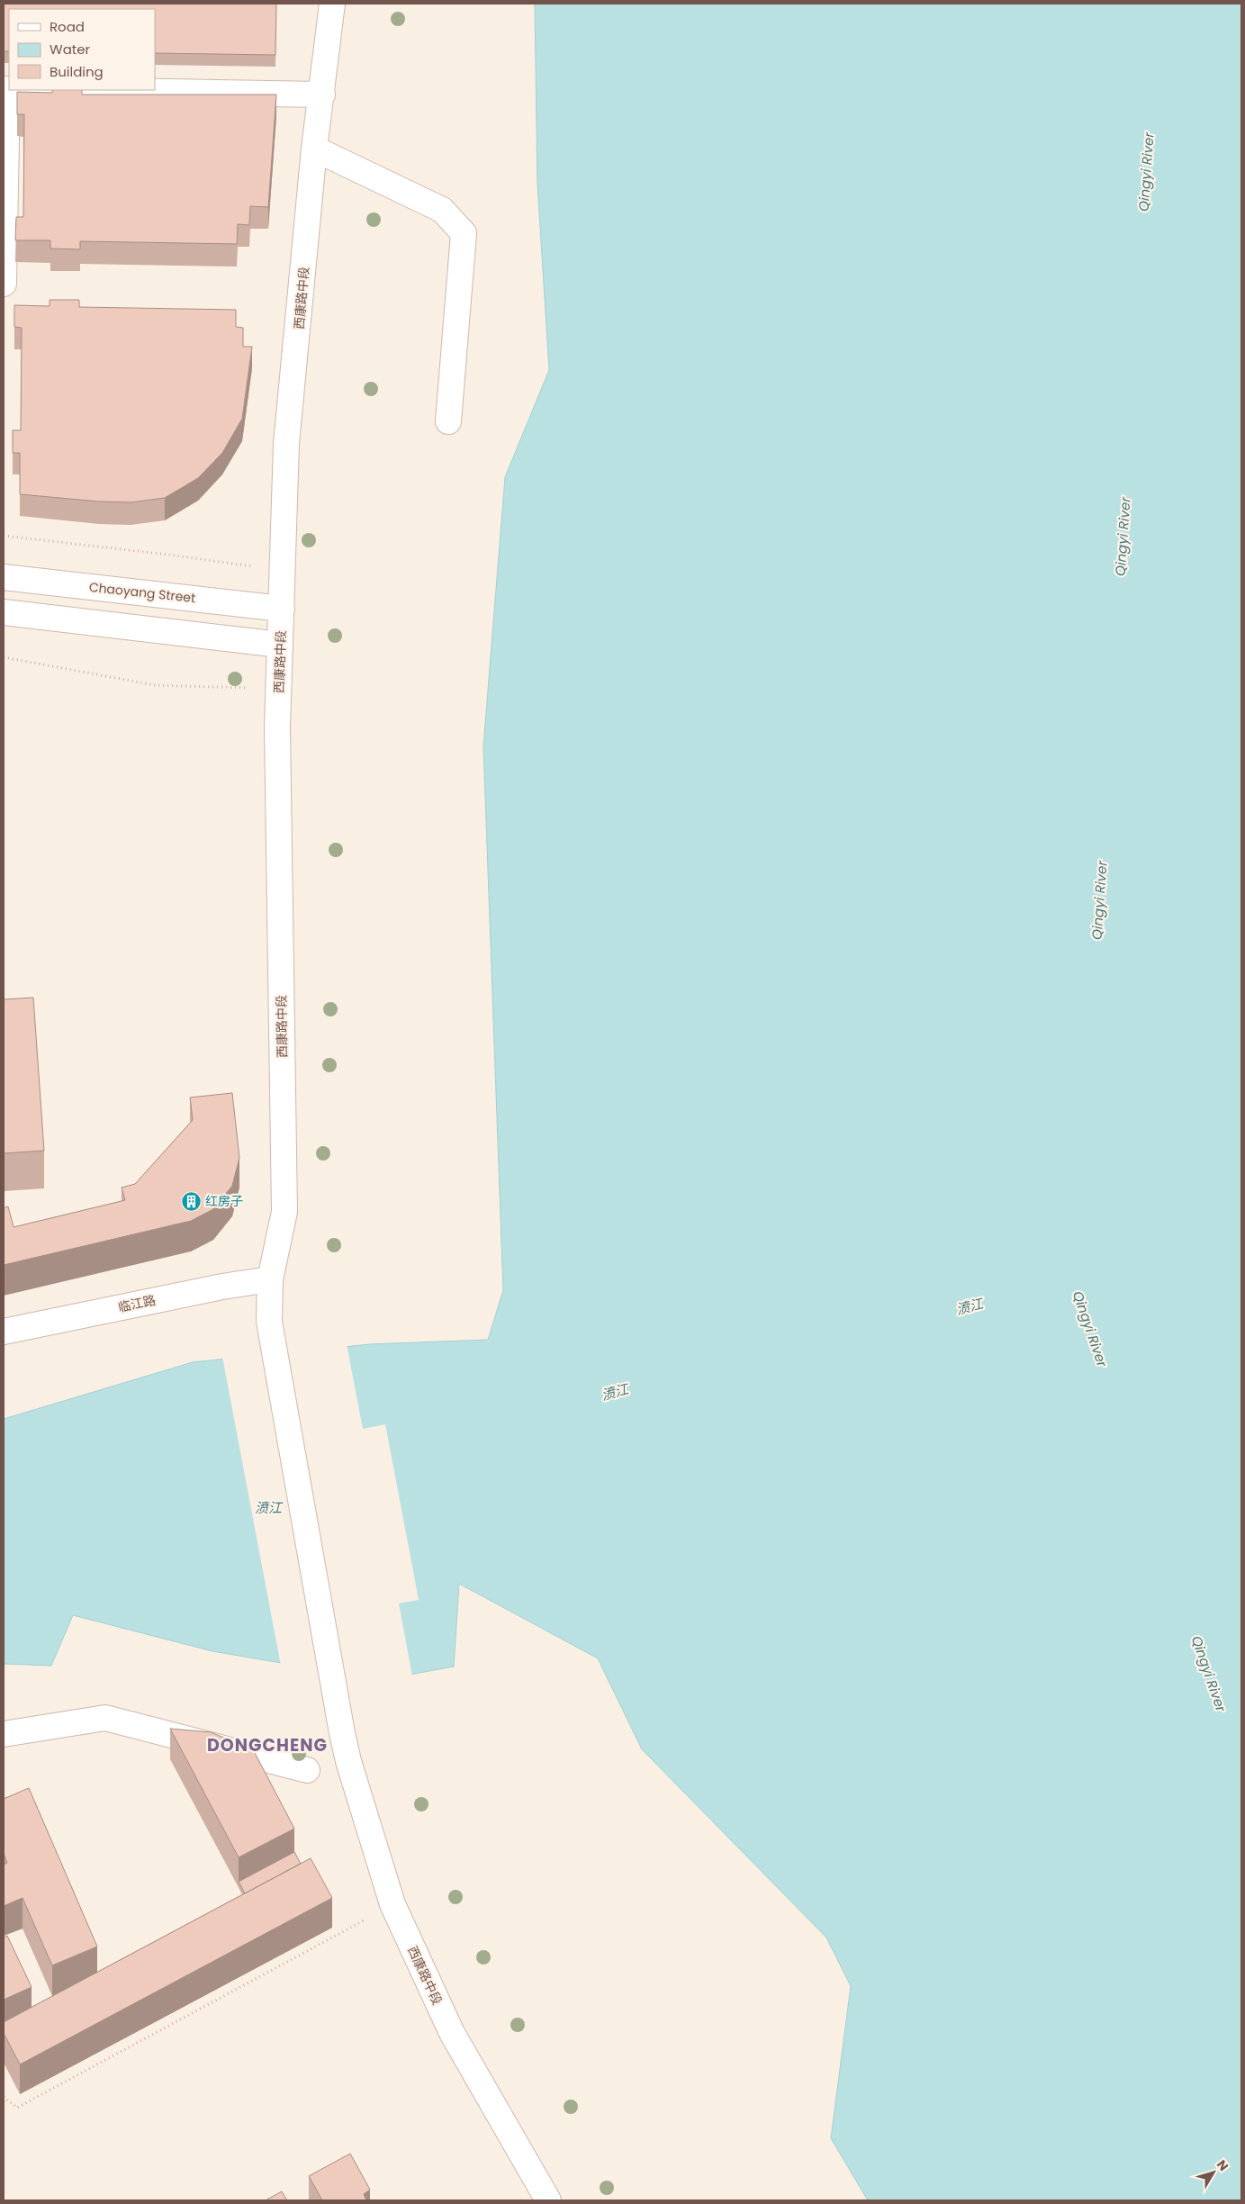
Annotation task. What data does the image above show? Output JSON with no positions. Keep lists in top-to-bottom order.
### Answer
{
  "streets": {
    "street": ["西康路中段", "Chaoyang Street", "临江路"]
  },
  "crossings": [
    ["西康路中段", "Chaoyang Street"],
    ["西康路中段", "临江路"]
  ],
  "districts": ["DONGCHENG"],
  "water": ["Qingyi River", "𣸣江"],
  "places": {
    "building": ["红房子"]
  },
  "legend": ["Road", "Water", "Building"],
  "north": "top right"
}
